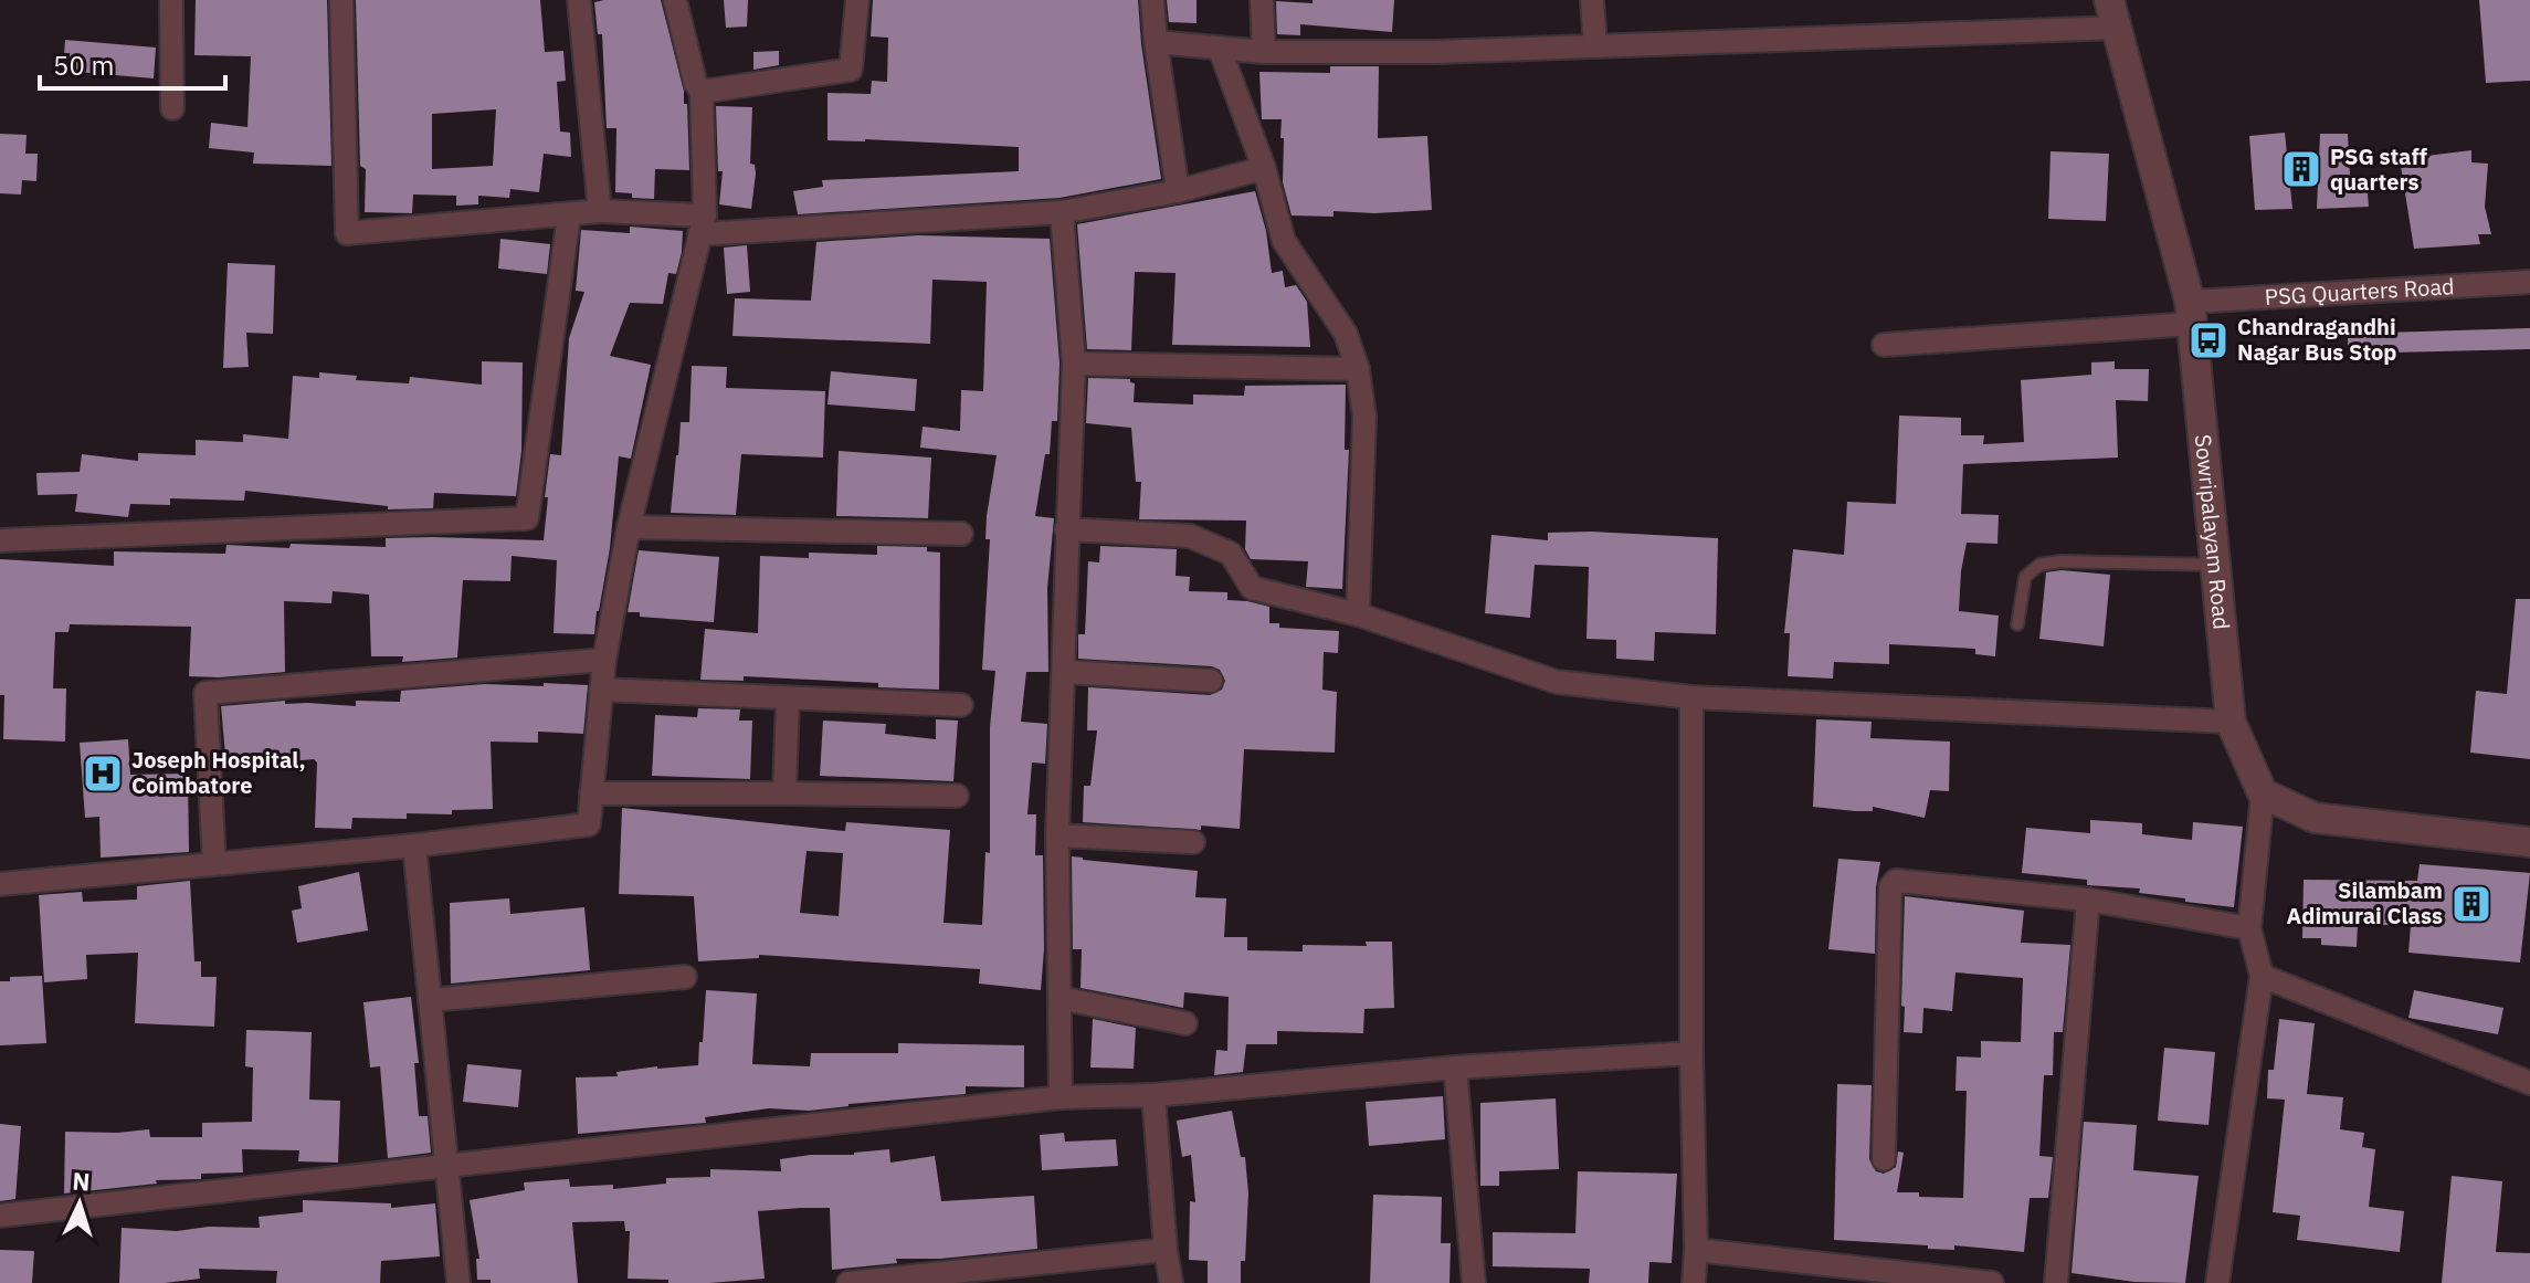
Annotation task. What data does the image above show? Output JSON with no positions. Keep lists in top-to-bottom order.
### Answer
{
  "streets": {
    "street": ["PSG Quarters Road", "Sowripalayam Road"]
  },
  "crossings": [
    ["PSG Quarters Road", "Sowripalayam Road"]
  ],
  "places": {
    "building": ["PSG staff quarters", "Silambam Adimurai Class"],
    "bus stop": ["Chandragandhi Nagar Bus Stop"],
    "hospital": ["Joseph Hospital, Coimbatore"]
  },
  "scale_bar": "50 m",
  "north": "top"
}
